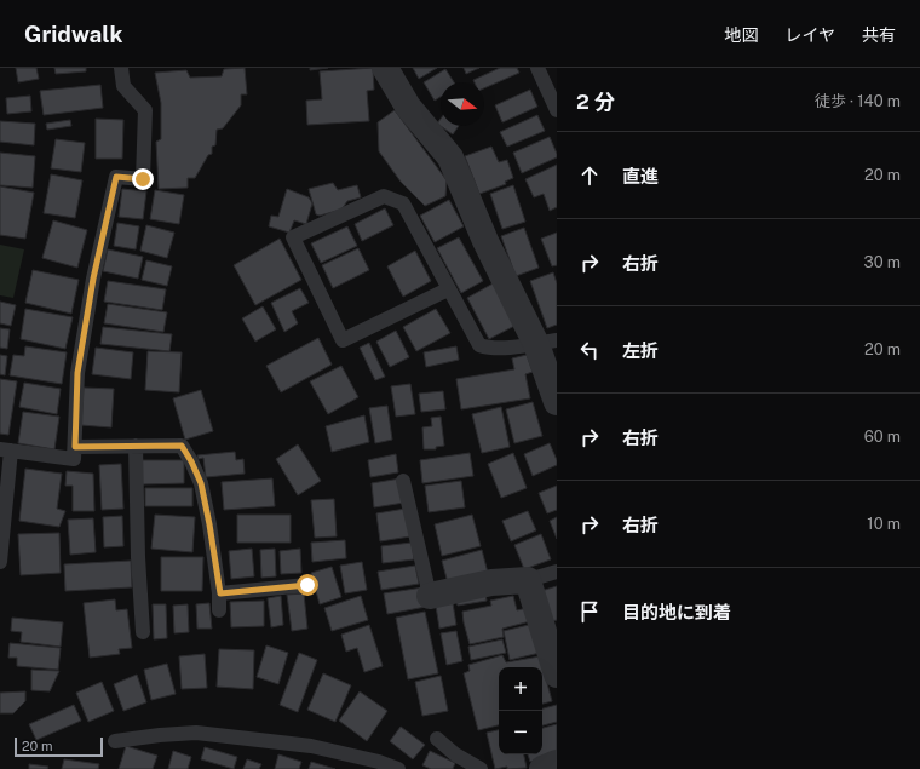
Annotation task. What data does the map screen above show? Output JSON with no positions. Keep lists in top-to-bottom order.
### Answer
{
  "scale_bar": "20 m",
  "north": "right",
  "page": {
    "header": "Gridwalk",
    "nav": ["地図", "レイヤ", "共有"],
    "heading": ["2 分", "徒歩 · 140 m"],
    "list": [
      ["直進", "20 m"],
      ["右折", "30 m"],
      ["左折", "20 m"],
      ["右折", "60 m"],
      ["右折", "10 m"],
      "目的地に到着"
    ],
    "map_buttons": ["+", "−"],
    "scale": "20 m"
  }
}
